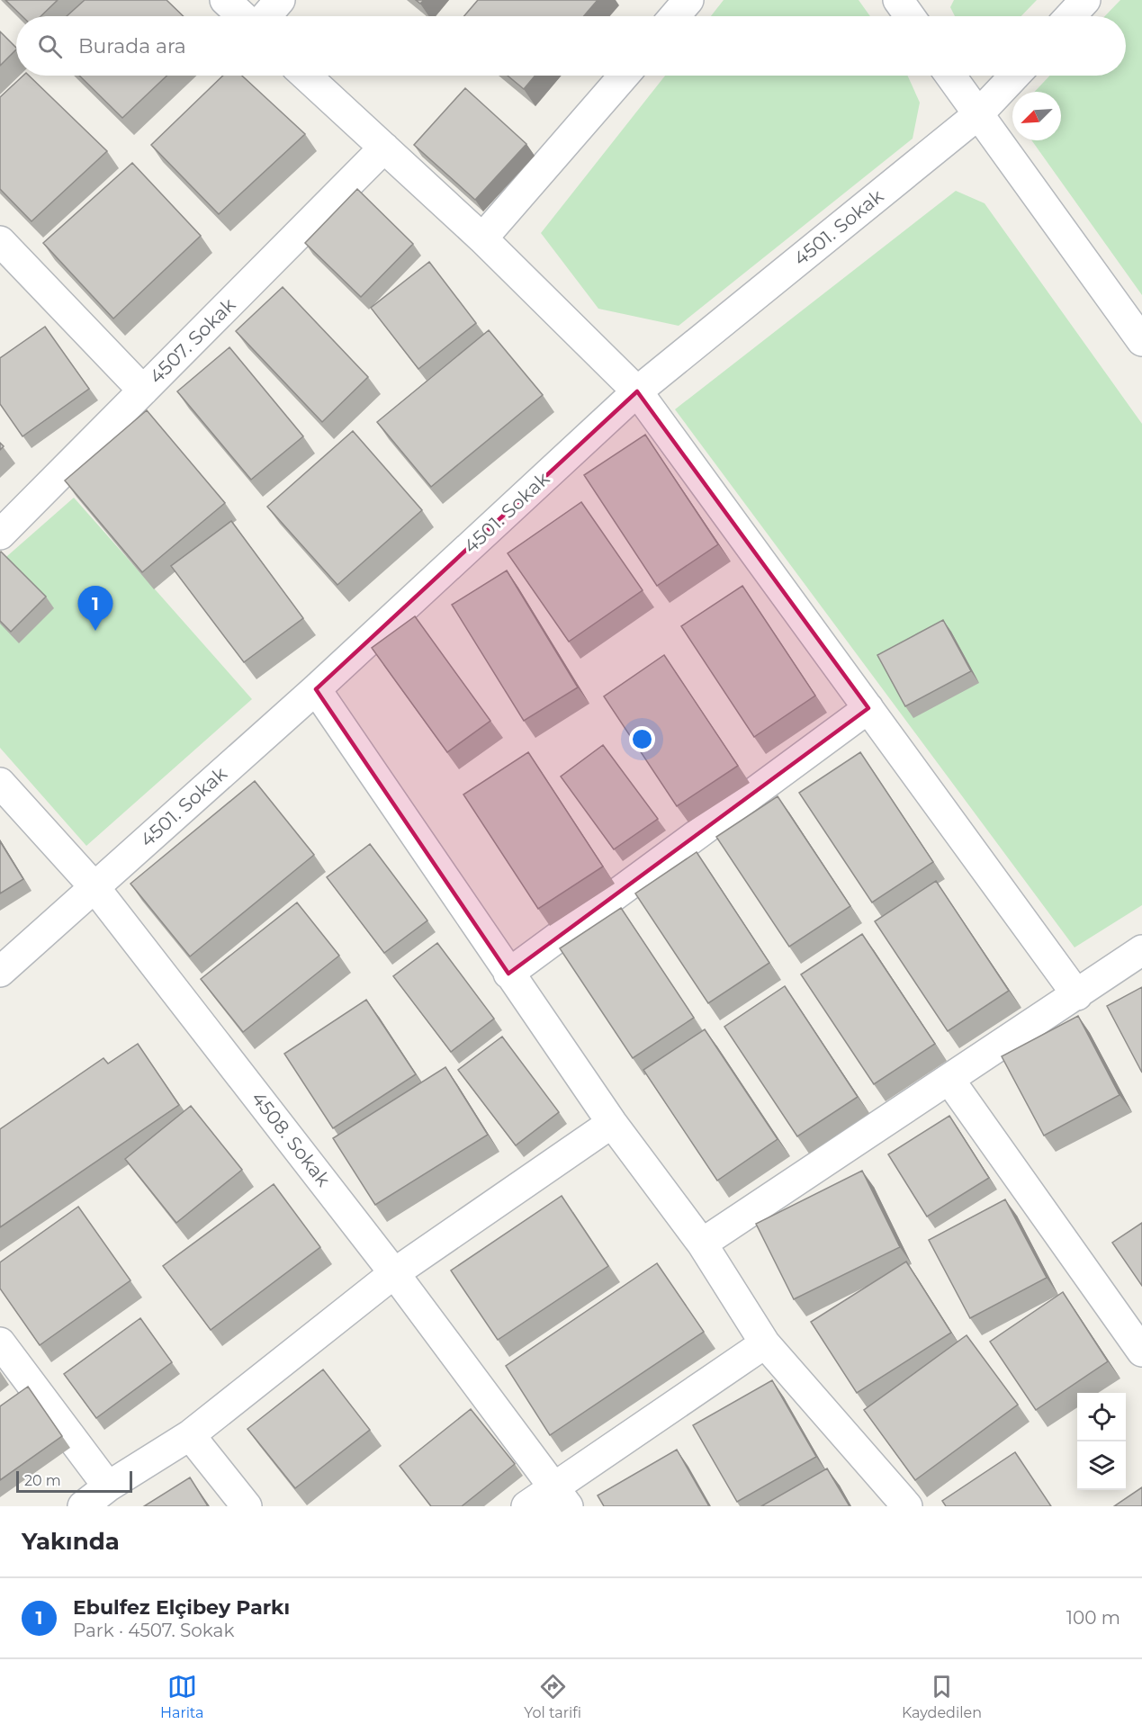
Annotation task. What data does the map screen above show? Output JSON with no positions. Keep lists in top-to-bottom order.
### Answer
{
  "streets": {
    "street": ["4501. Sokak", "4507. Sokak", "4508. Sokak"]
  },
  "crossings": [
    ["4501. Sokak", "4508. Sokak"]
  ],
  "scale_bar": "20 m",
  "north": "bottom left",
  "page": {
    "search": "Burada ara",
    "pins": "1",
    "scale": "20 m",
    "heading": "Yakında",
    "list": [
      {
        "mark": "1",
        "name": "Ebulfez Elçibey Parkı",
        "note": "Park · 4507. Sokak",
        "value": "100 m"
      }
    ],
    "nav": ["Harita", "Yol tarifi", "Kaydedilen"]
  }
}
